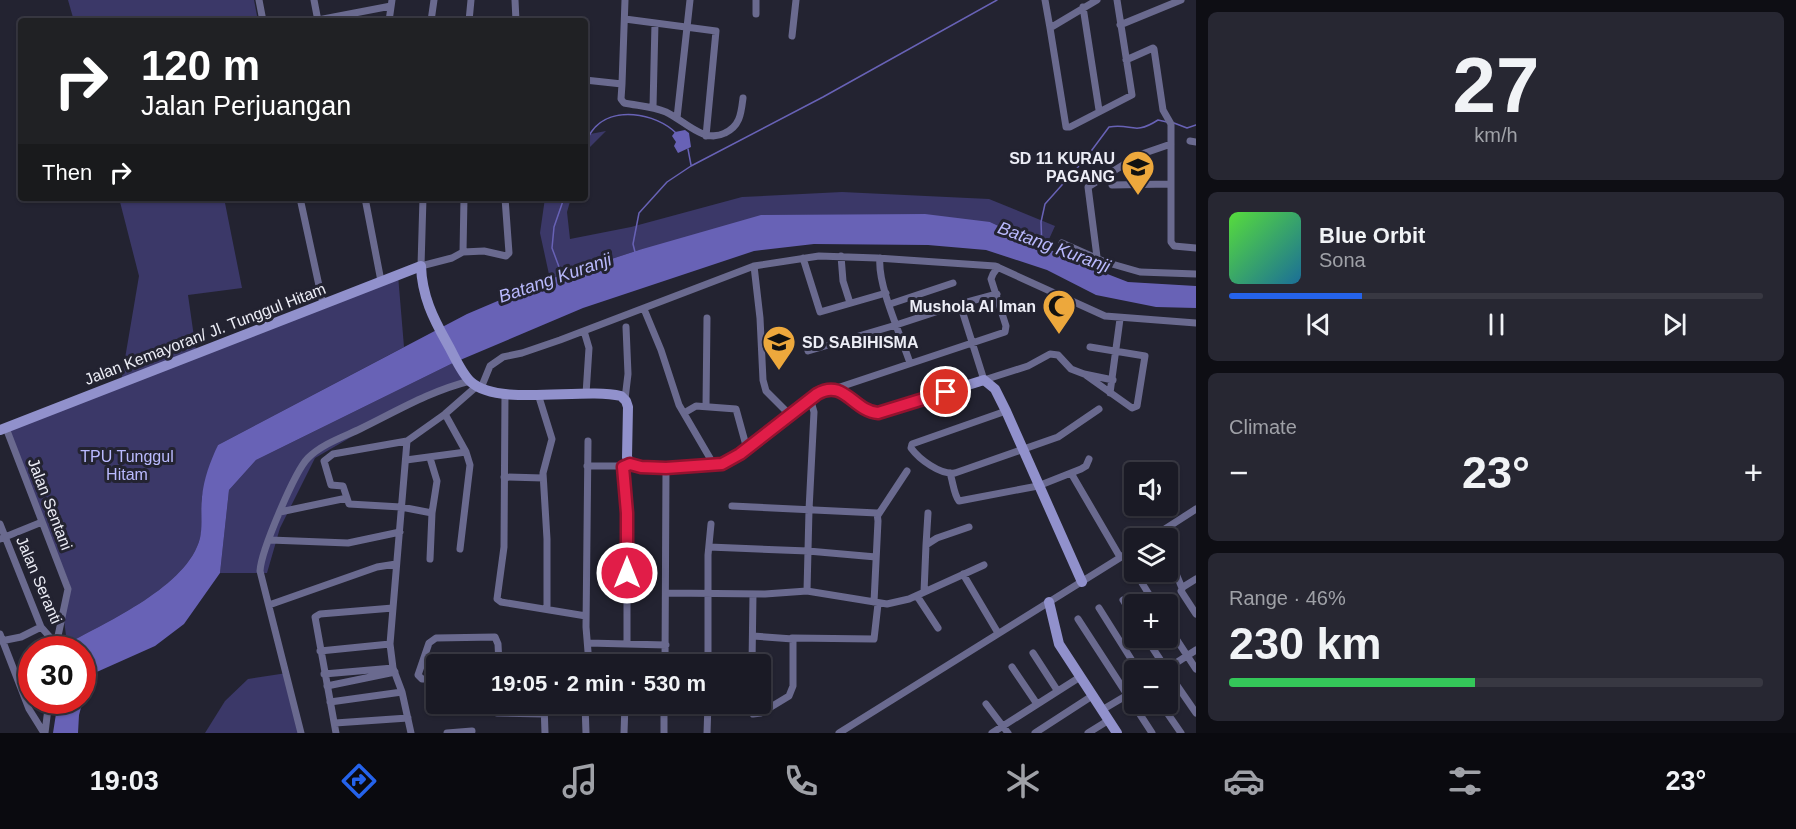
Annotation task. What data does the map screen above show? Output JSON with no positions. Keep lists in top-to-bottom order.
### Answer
{
  "streets": {
    "street": ["Jalan Kemayoran/ Jl. Tunggul Hitam", "Jalan Sentani", "Jalan Seranti"]
  },
  "crossings": [
    ["Jalan Kemayoran/ Jl. Tunggul Hitam", "Jalan Sentani"]
  ],
  "water": ["Batang Kuranji"],
  "parks": ["TPU Tunggul Hitam"],
  "places": {
    "school or university": ["SD 11 KURAU PAGANG", "SD SABIHISMA"],
    "mosque": ["Mushola Al Iman"]
  },
  "page": {
    "tile": [
      ["27", "km/h"],
      "Climate",
      ["Range · 46%", "230 km"]
    ],
    "turn": ["120 m", "Jalan Perjuangan"],
    "then": "Then",
    "song": ["Blue Orbit", "Sona"],
    "heat": ["−", "23°", "+"],
    "map_buttons": ["+", "−"],
    "limit": "30",
    "trip": "19:05 · 2 min · 530 m",
    "tabs": ["19:03", "23°"]
  }
}
